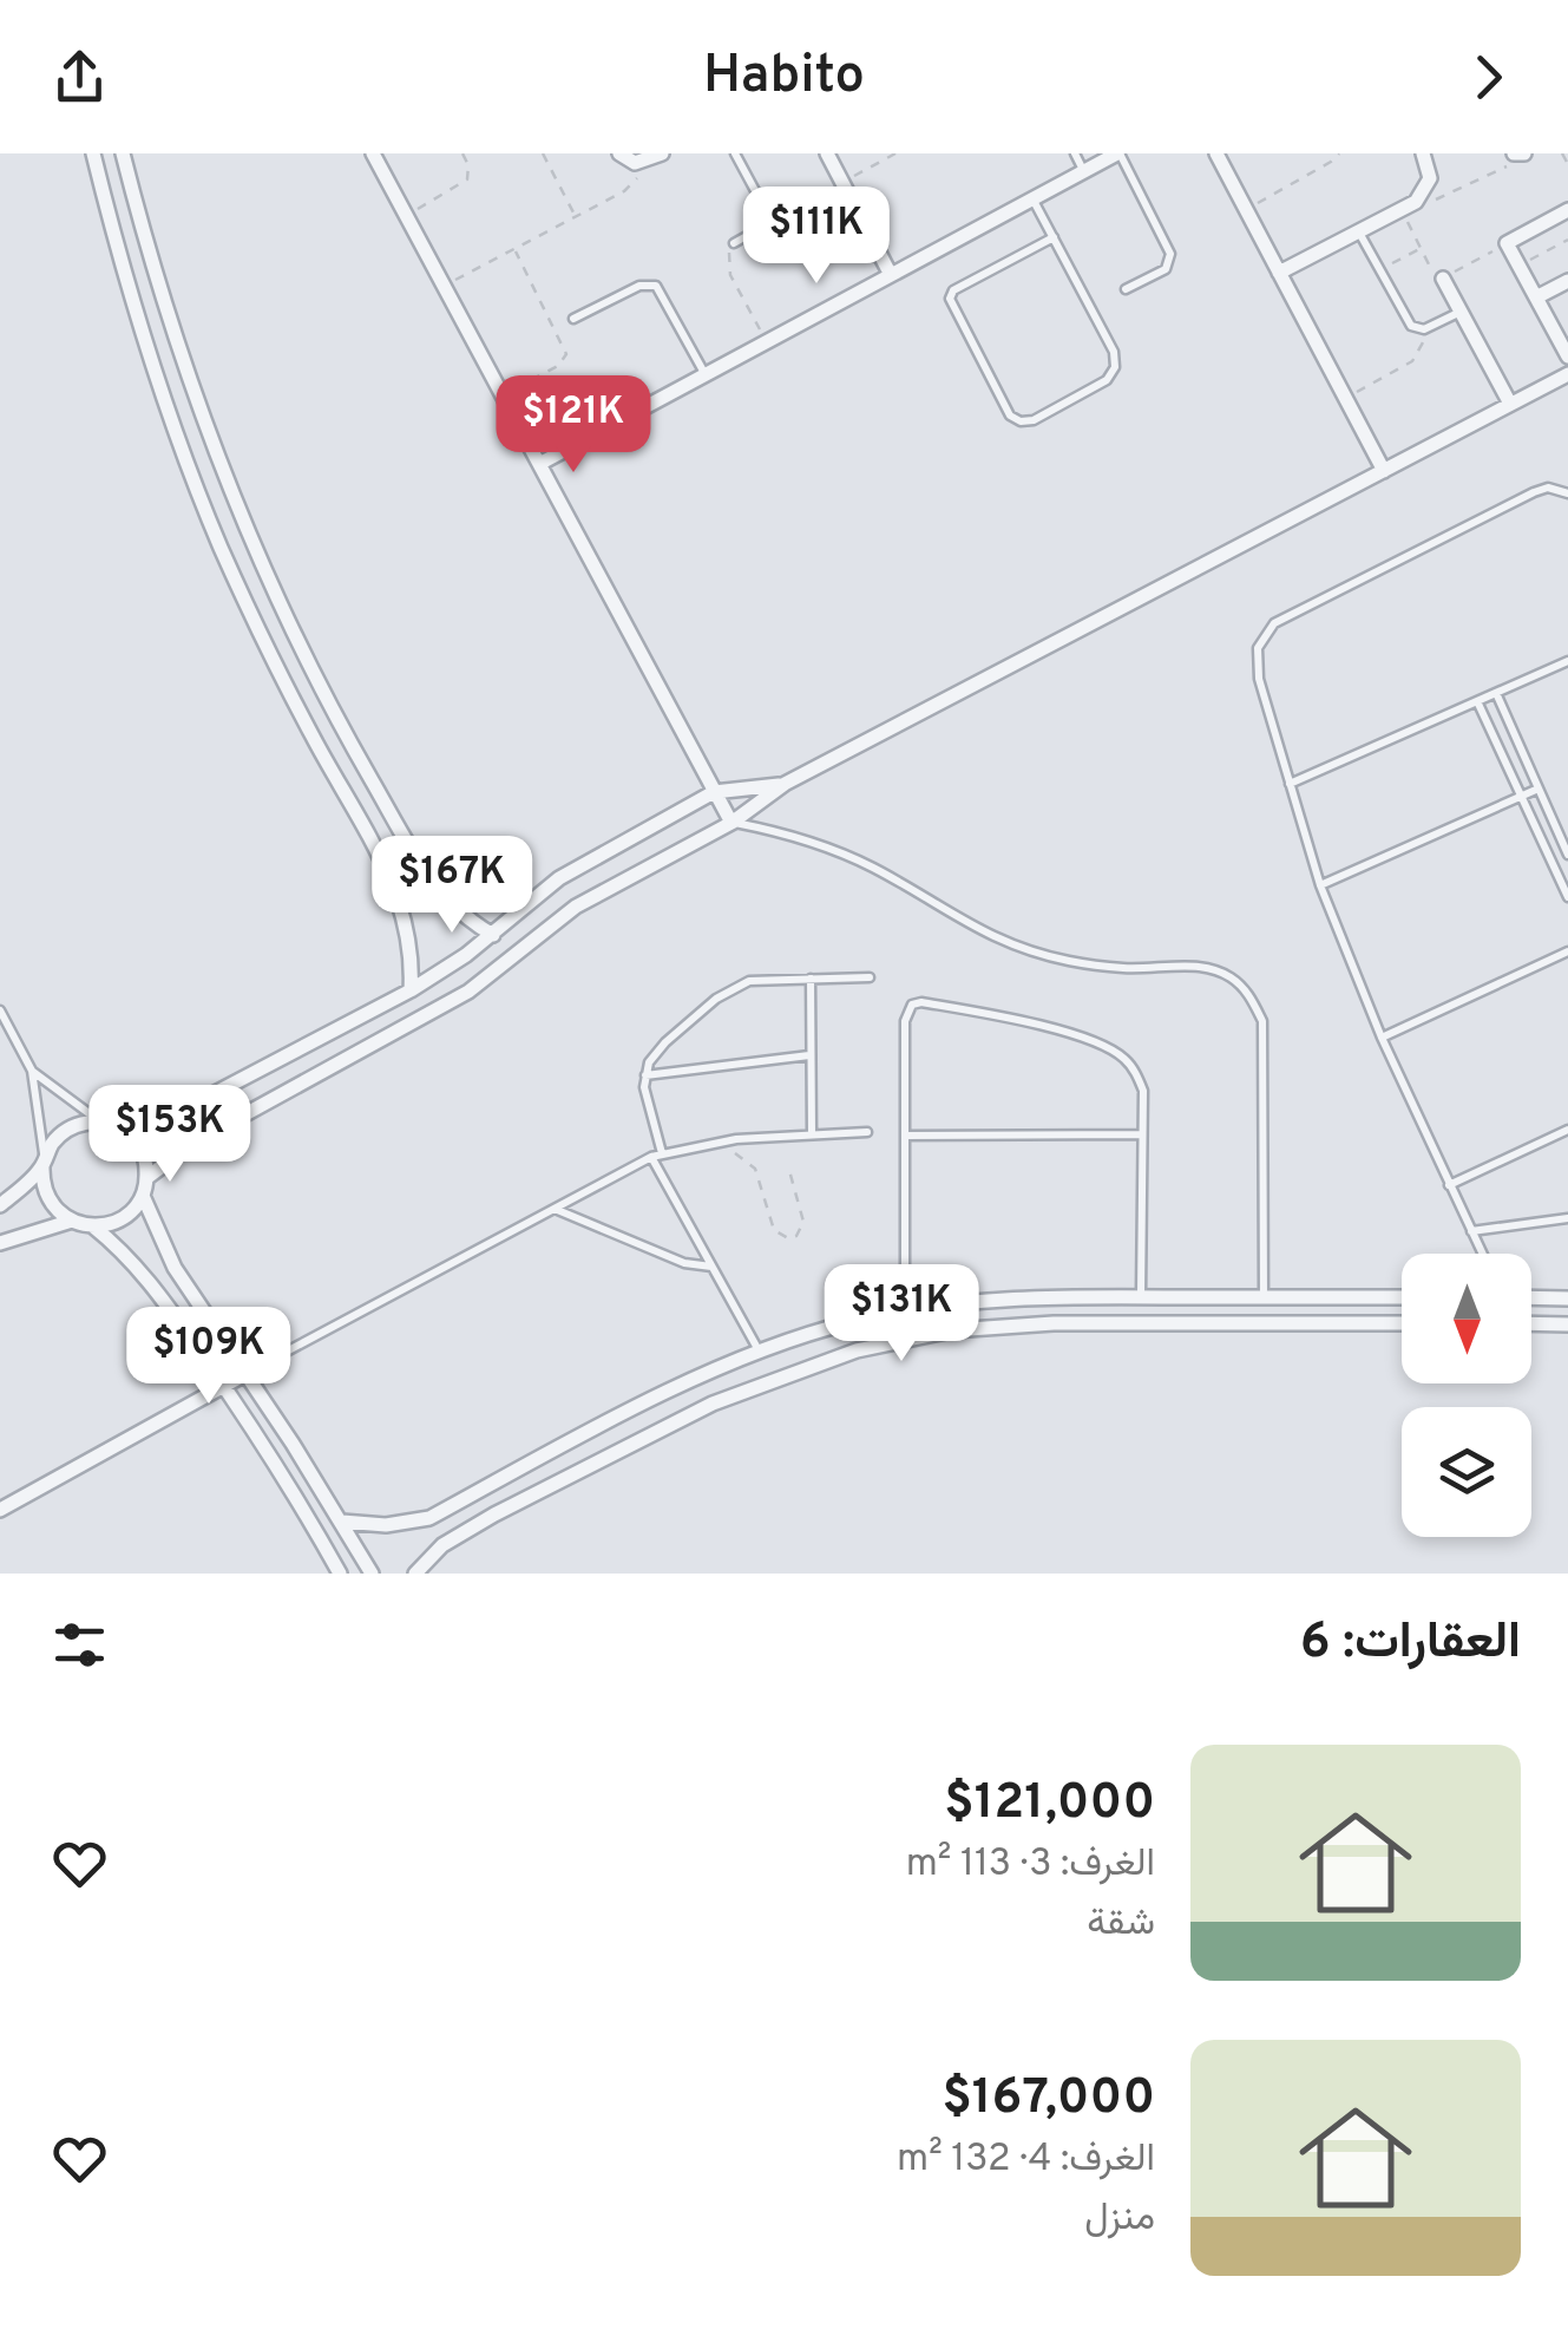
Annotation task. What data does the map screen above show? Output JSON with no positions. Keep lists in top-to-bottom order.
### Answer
{
  "north": "bottom",
  "page": {
    "header": "Habito",
    "price": [
      "$111K",
      "$121K",
      "$167K",
      "$153K",
      "$131K",
      "$109K"
    ],
    "heading": "العقارات: 6",
    "list": [
      {
        "name": "$121,000",
        "note": "الغرف: 3 · 113 m² · شقة"
      },
      {
        "name": "$167,000",
        "note": "الغرف: 4 · 132 m² · منزل"
      }
    ]
  }
}
